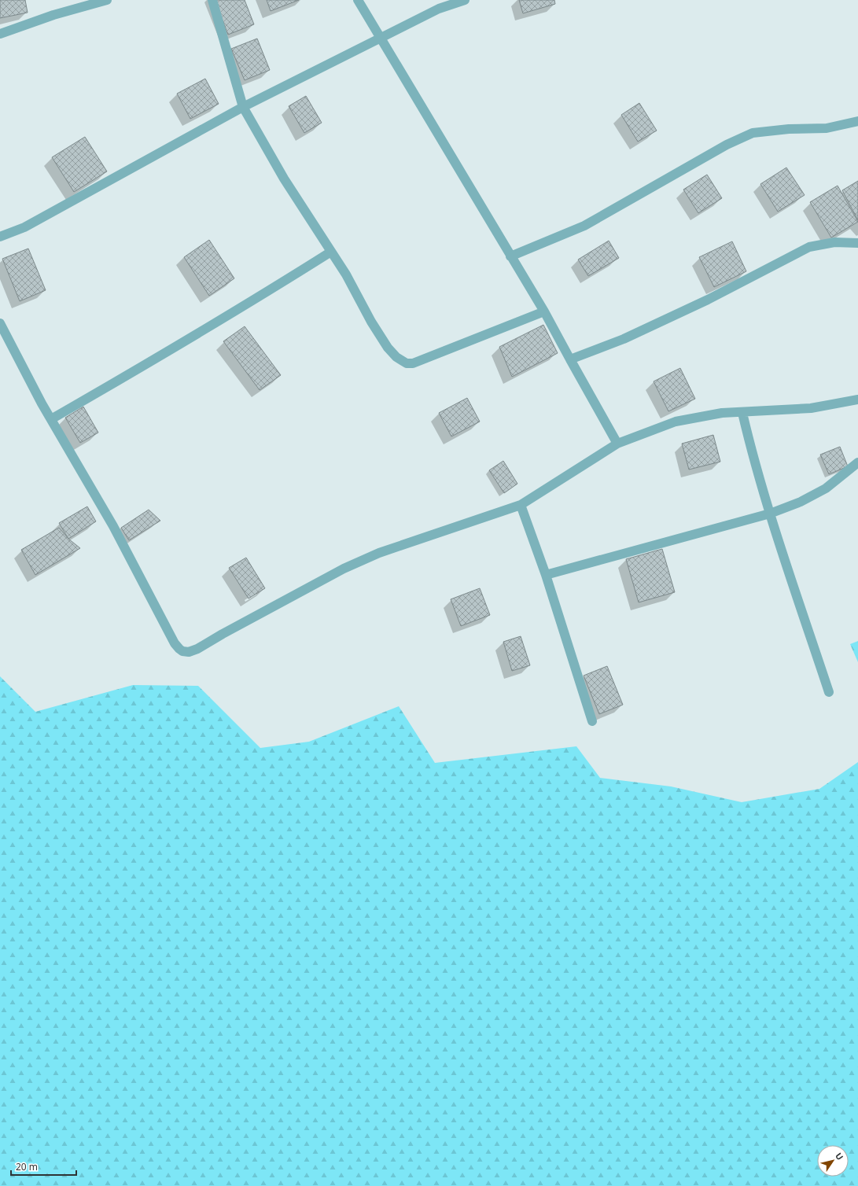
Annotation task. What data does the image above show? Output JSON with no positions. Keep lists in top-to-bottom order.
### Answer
{
  "scale_bar": "20 m",
  "north": "top right"
}
